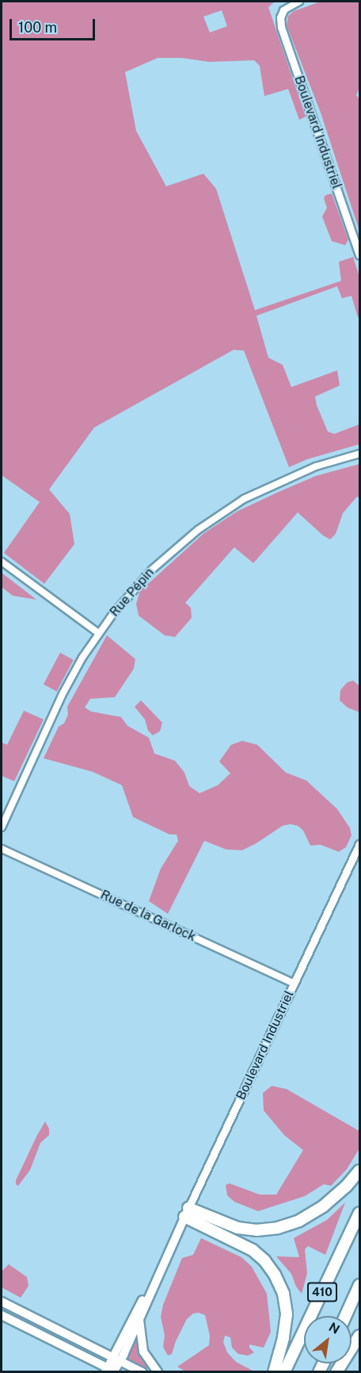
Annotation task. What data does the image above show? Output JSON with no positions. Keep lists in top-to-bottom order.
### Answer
{
  "streets": {
    "highway": ["410"],
    "main road": ["Boulevard Industriel"],
    "street": ["Rue Pépin", "Rue de la Garlock"]
  },
  "crossings": [
    ["Boulevard Industriel", "Rue de la Garlock"]
  ],
  "scale_bar": "100 m",
  "north": "top right"
}
